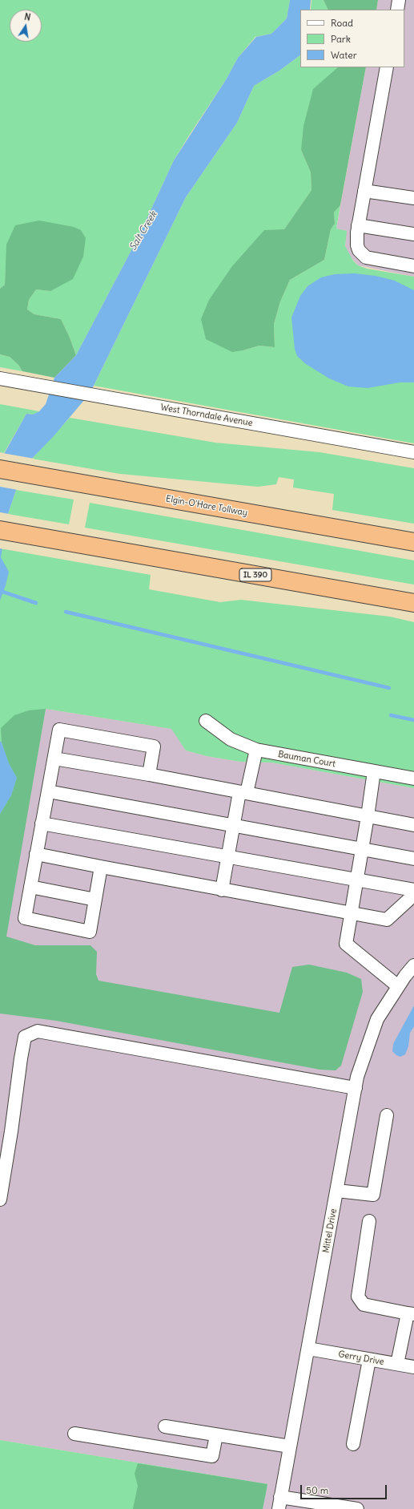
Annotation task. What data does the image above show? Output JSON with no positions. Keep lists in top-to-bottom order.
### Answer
{
  "streets": {
    "highway": ["Elgin-O'Hare Tollway", "IL 390"],
    "street": [
      "West Thorndale Avenue",
      "Bauman Court",
      "Mittel Drive",
      "Gerry Drive"
    ]
  },
  "crossings": [
    ["Mittel Drive", "Gerry Drive"]
  ],
  "water": ["Salt Creek"],
  "legend": ["Road", "Park", "Water"],
  "scale_bar": "50 m",
  "north": "top"
}
